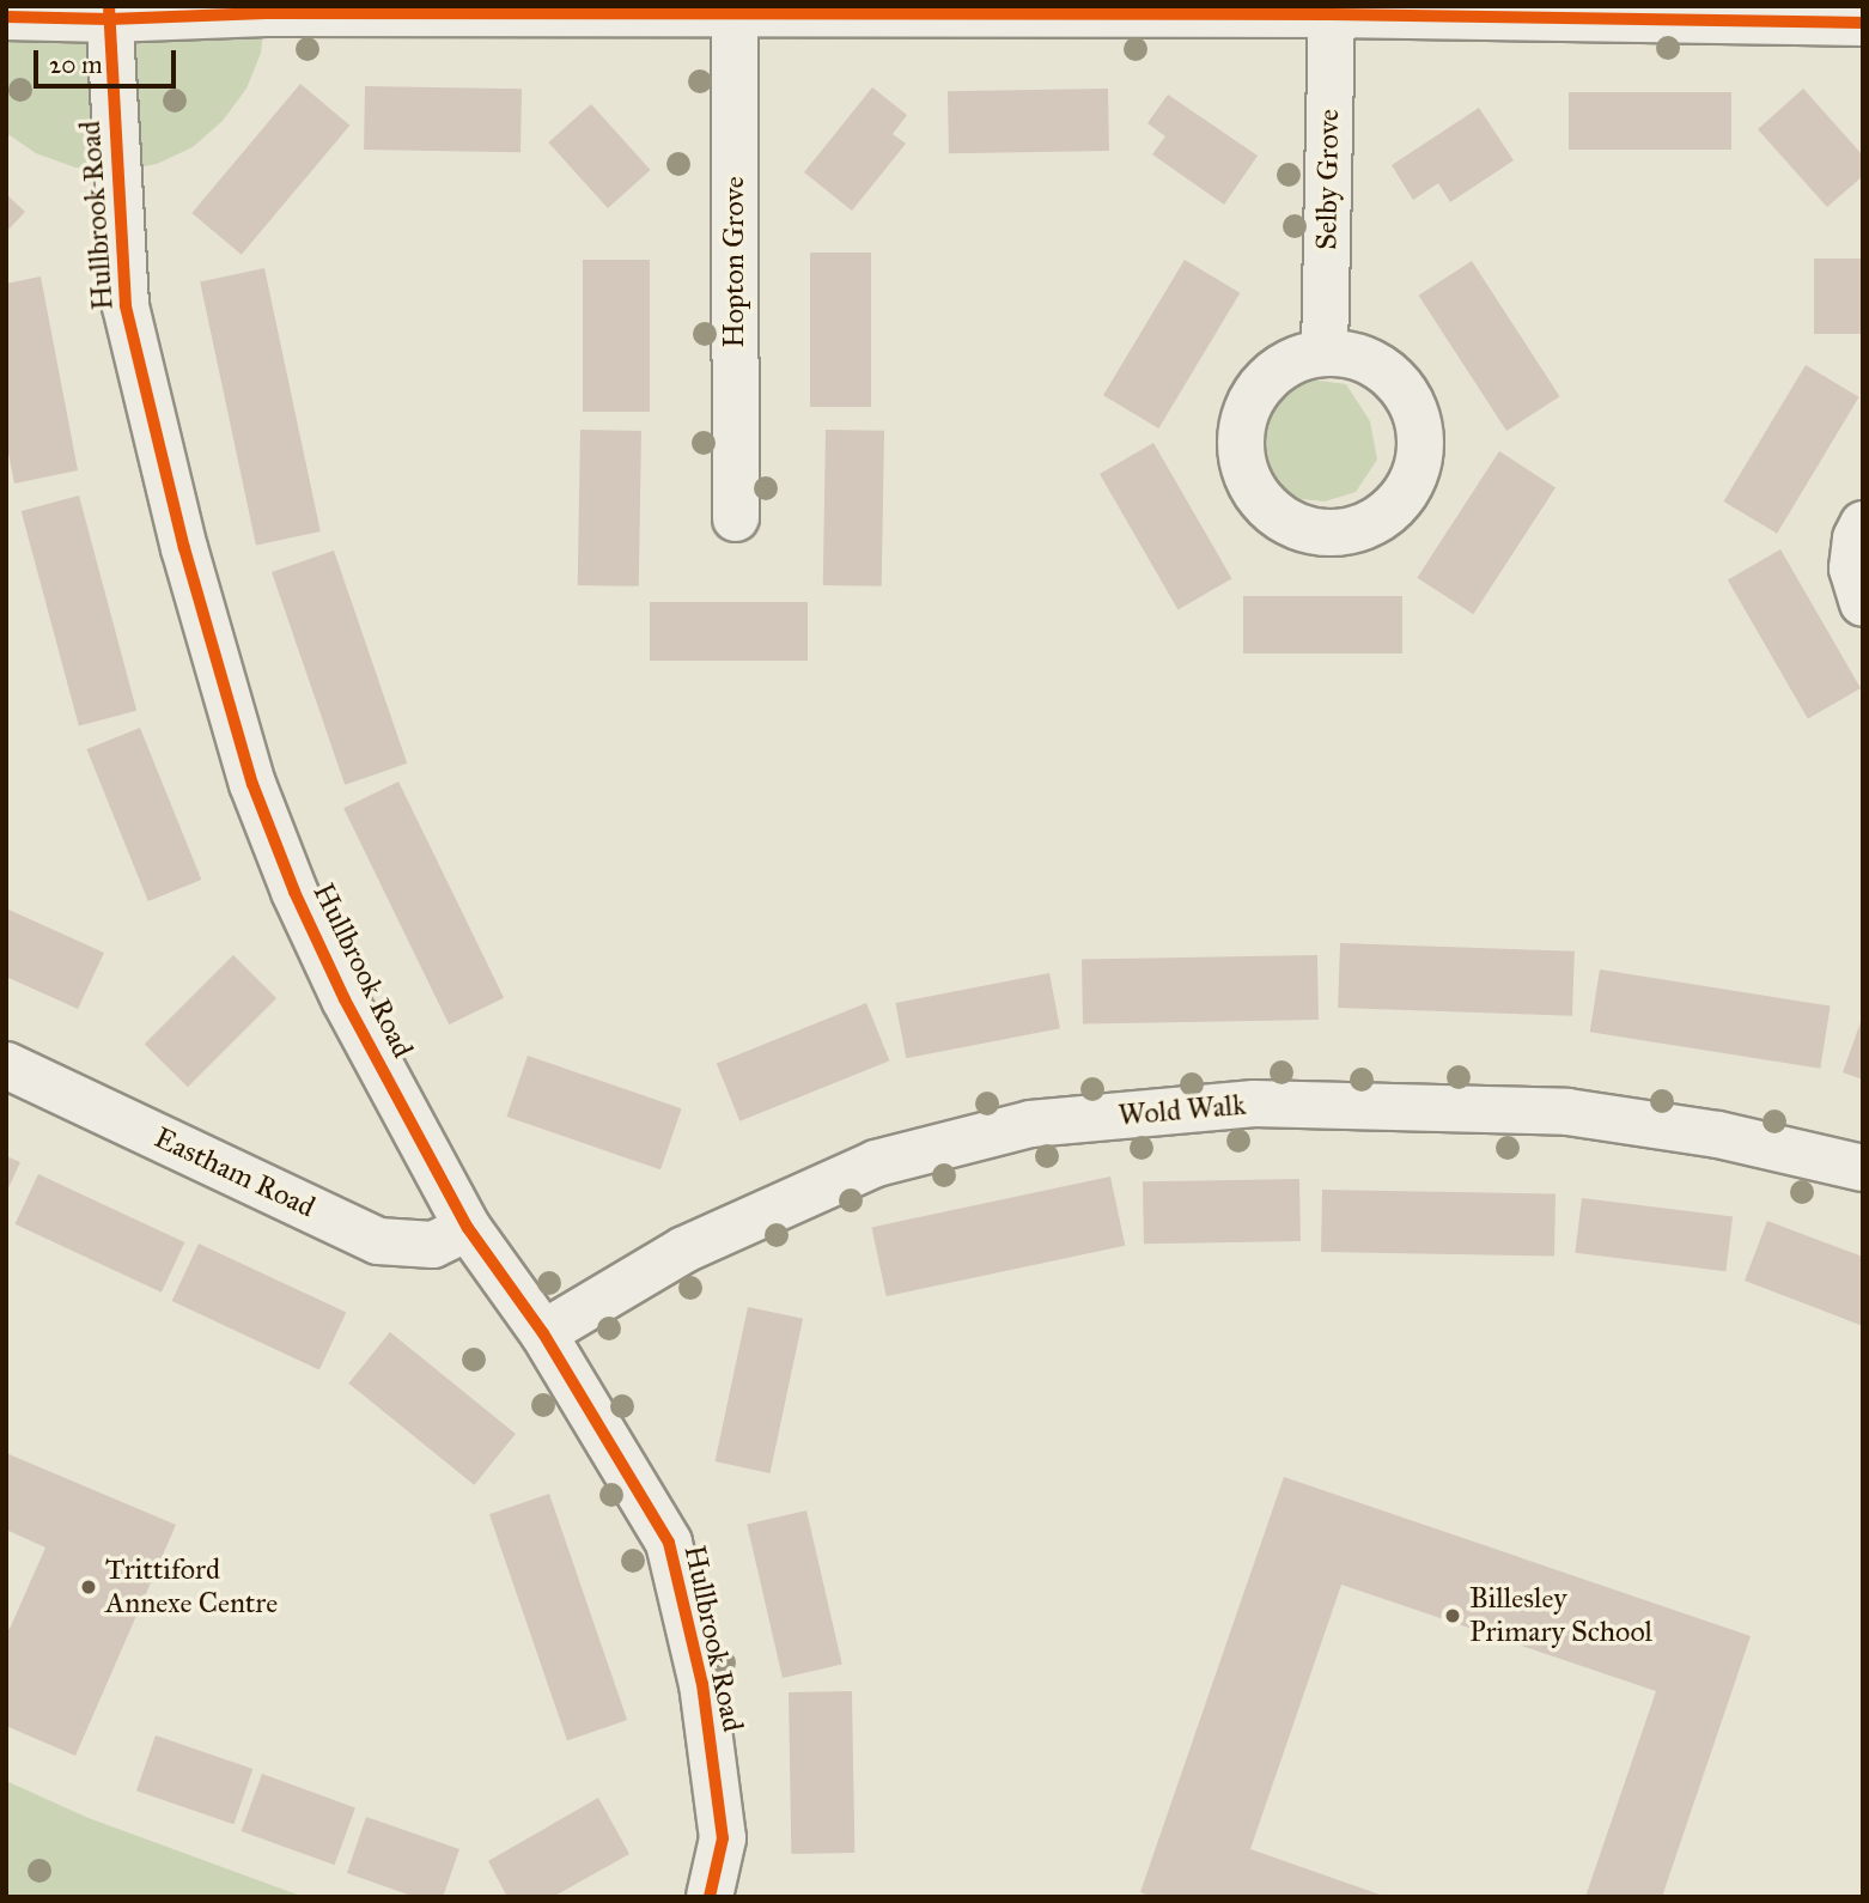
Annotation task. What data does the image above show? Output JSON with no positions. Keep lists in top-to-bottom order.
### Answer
{
  "streets": {
    "street": [
      "Selby Grove",
      "Hullbrook Road",
      "Hopton Grove",
      "Wold Walk",
      "Eastham Road"
    ]
  },
  "crossings": [
    ["Hullbrook Road", "Wold Walk"],
    ["Hullbrook Road", "Eastham Road"]
  ],
  "places": ["Trittiford Annexe Centre", "Billesley Primary School"],
  "scale_bar": "20 m"
}
